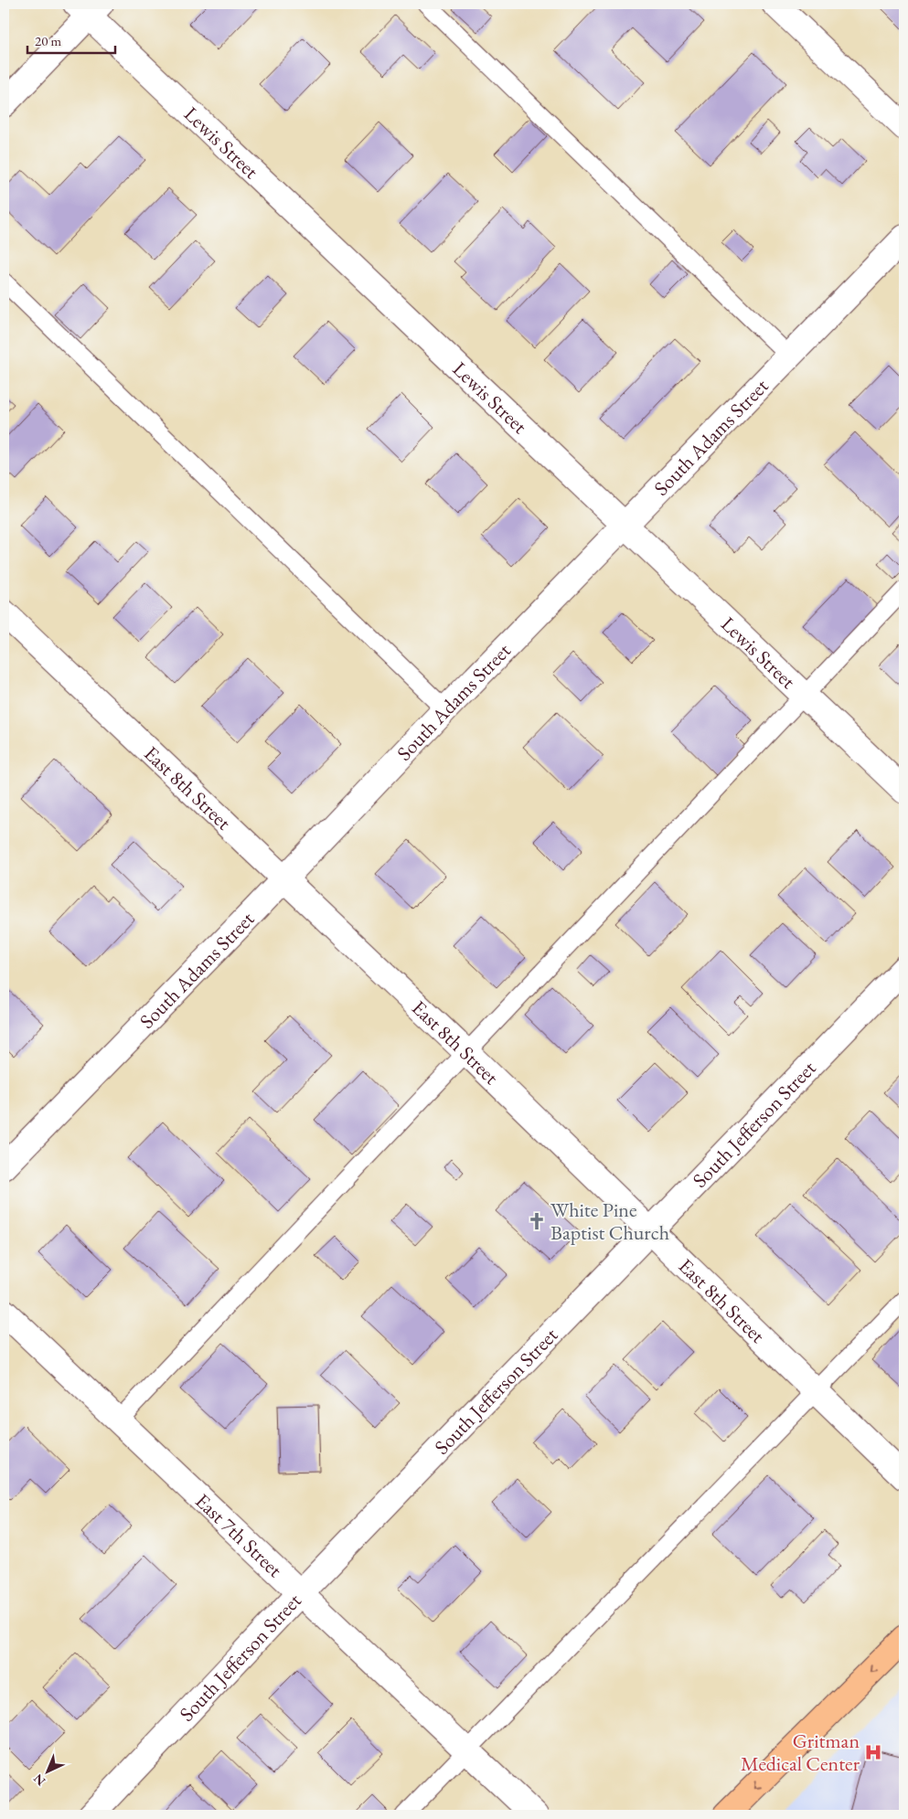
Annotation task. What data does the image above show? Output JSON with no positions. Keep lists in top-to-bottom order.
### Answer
{
  "streets": {
    "street": [
      "Lewis Street",
      "South Adams Street",
      "East 8th Street",
      "South Jefferson Street",
      "East 7th Street"
    ]
  },
  "crossings": [
    ["Lewis Street", "South Adams Street"],
    ["South Adams Street", "East 8th Street"],
    ["East 8th Street", "South Jefferson Street"],
    ["South Jefferson Street", "East 7th Street"]
  ],
  "places": {
    "church": ["White Pine Baptist Church"],
    "hospital": ["Gritman Medical Center"]
  },
  "scale_bar": "20 m",
  "north": "bottom left"
}
